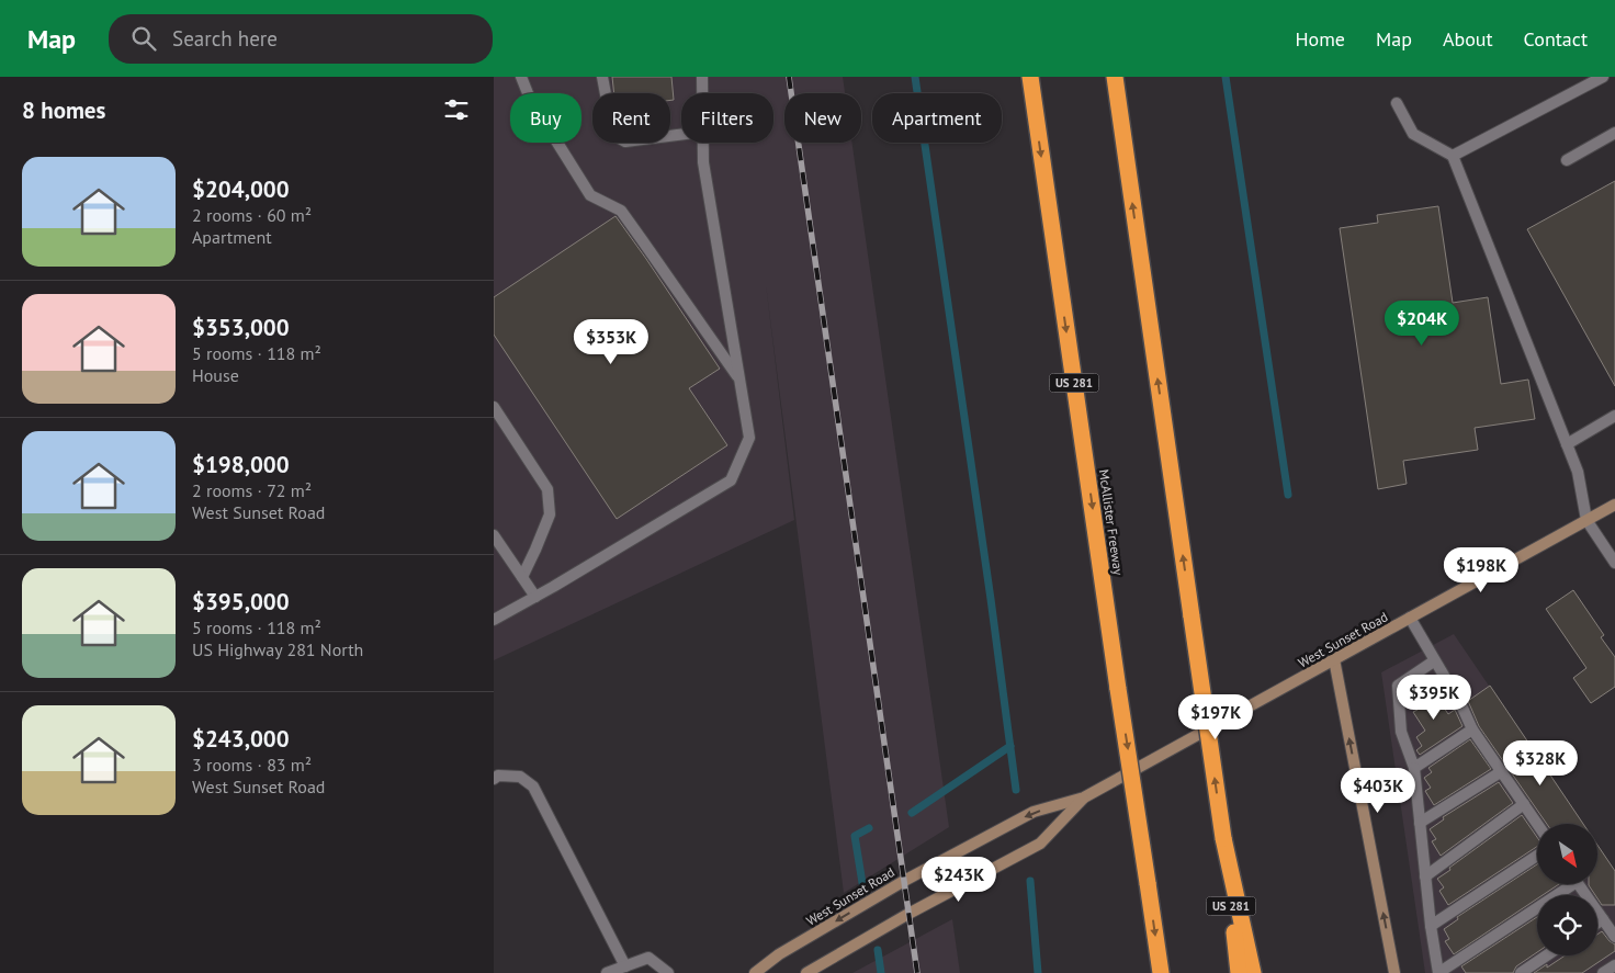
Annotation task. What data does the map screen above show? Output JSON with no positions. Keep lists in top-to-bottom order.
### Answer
{
  "streets": {
    "highway": ["US 281", "McAllister Freeway"],
    "main road": ["West Sunset Road"]
  },
  "north": "bottom right",
  "page": {
    "header": "Map",
    "search": "Search here",
    "nav": [
      "Home",
      "Map",
      "About",
      "Contact"
    ],
    "heading": "8 homes",
    "chip": [
      "Buy",
      "Rent",
      "Filters",
      "New",
      "Apartment"
    ],
    "list": [
      {
        "name": "$204,000",
        "note": "2 rooms · 60 m² · Apartment"
      },
      {
        "name": "$353,000",
        "note": "5 rooms · 118 m² · House"
      },
      {
        "name": "$198,000",
        "note": "2 rooms · 72 m² · West Sunset Road"
      },
      {
        "name": "$395,000",
        "note": "5 rooms · 118 m² · US Highway 281 North"
      },
      {
        "name": "$243,000",
        "note": "3 rooms · 83 m² · West Sunset Road"
      }
    ],
    "price": [
      "$204K",
      "$353K",
      "$198K",
      "$395K",
      "$197K",
      "$328K",
      "$403K",
      "$243K"
    ]
  }
}
